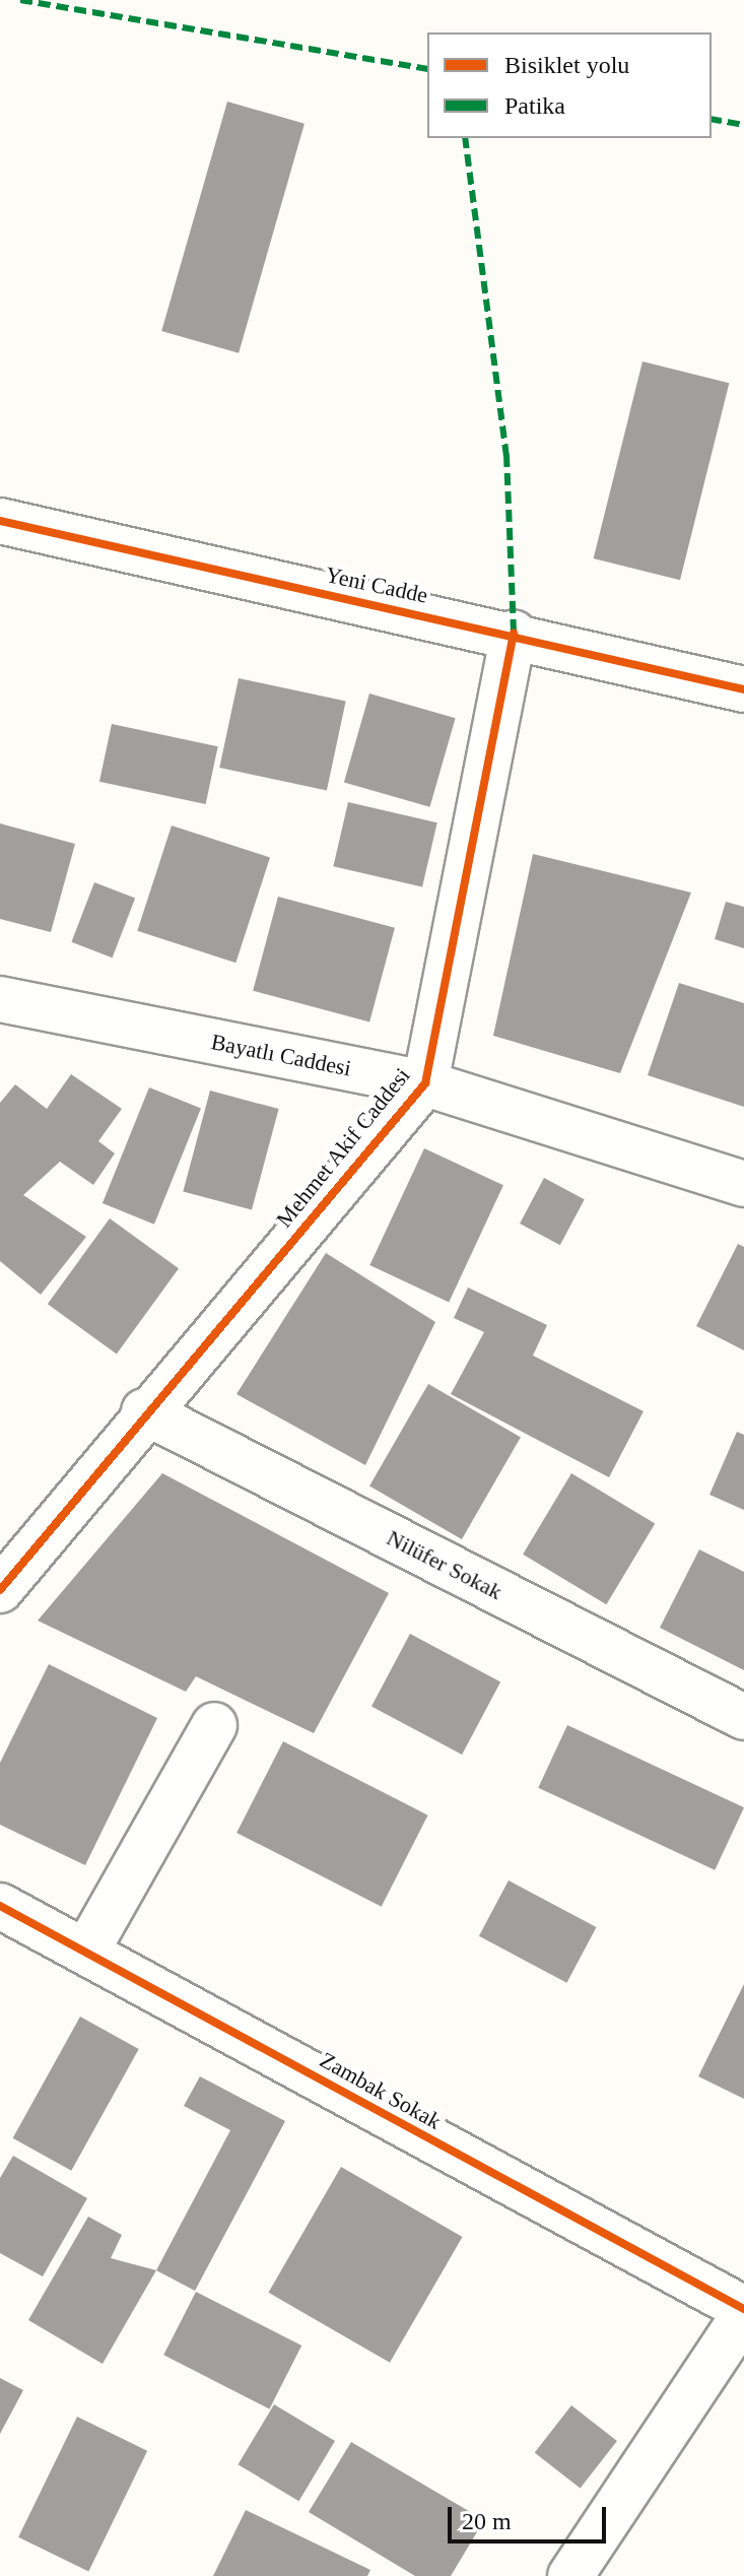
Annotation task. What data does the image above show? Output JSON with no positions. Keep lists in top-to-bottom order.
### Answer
{
  "streets": {
    "street": [
      "Yeni Cadde",
      "Bayatlı Caddesi",
      "Mehmet Akif Caddesi",
      "Nilüfer Sokak",
      "Zambak Sokak"
    ]
  },
  "crossings": [
    ["Yeni Cadde", "Mehmet Akif Caddesi"],
    ["Bayatlı Caddesi", "Mehmet Akif Caddesi"],
    ["Mehmet Akif Caddesi", "Nilüfer Sokak"]
  ],
  "legend": ["Bisiklet yolu", "Patika"],
  "scale_bar": "20 m"
}
